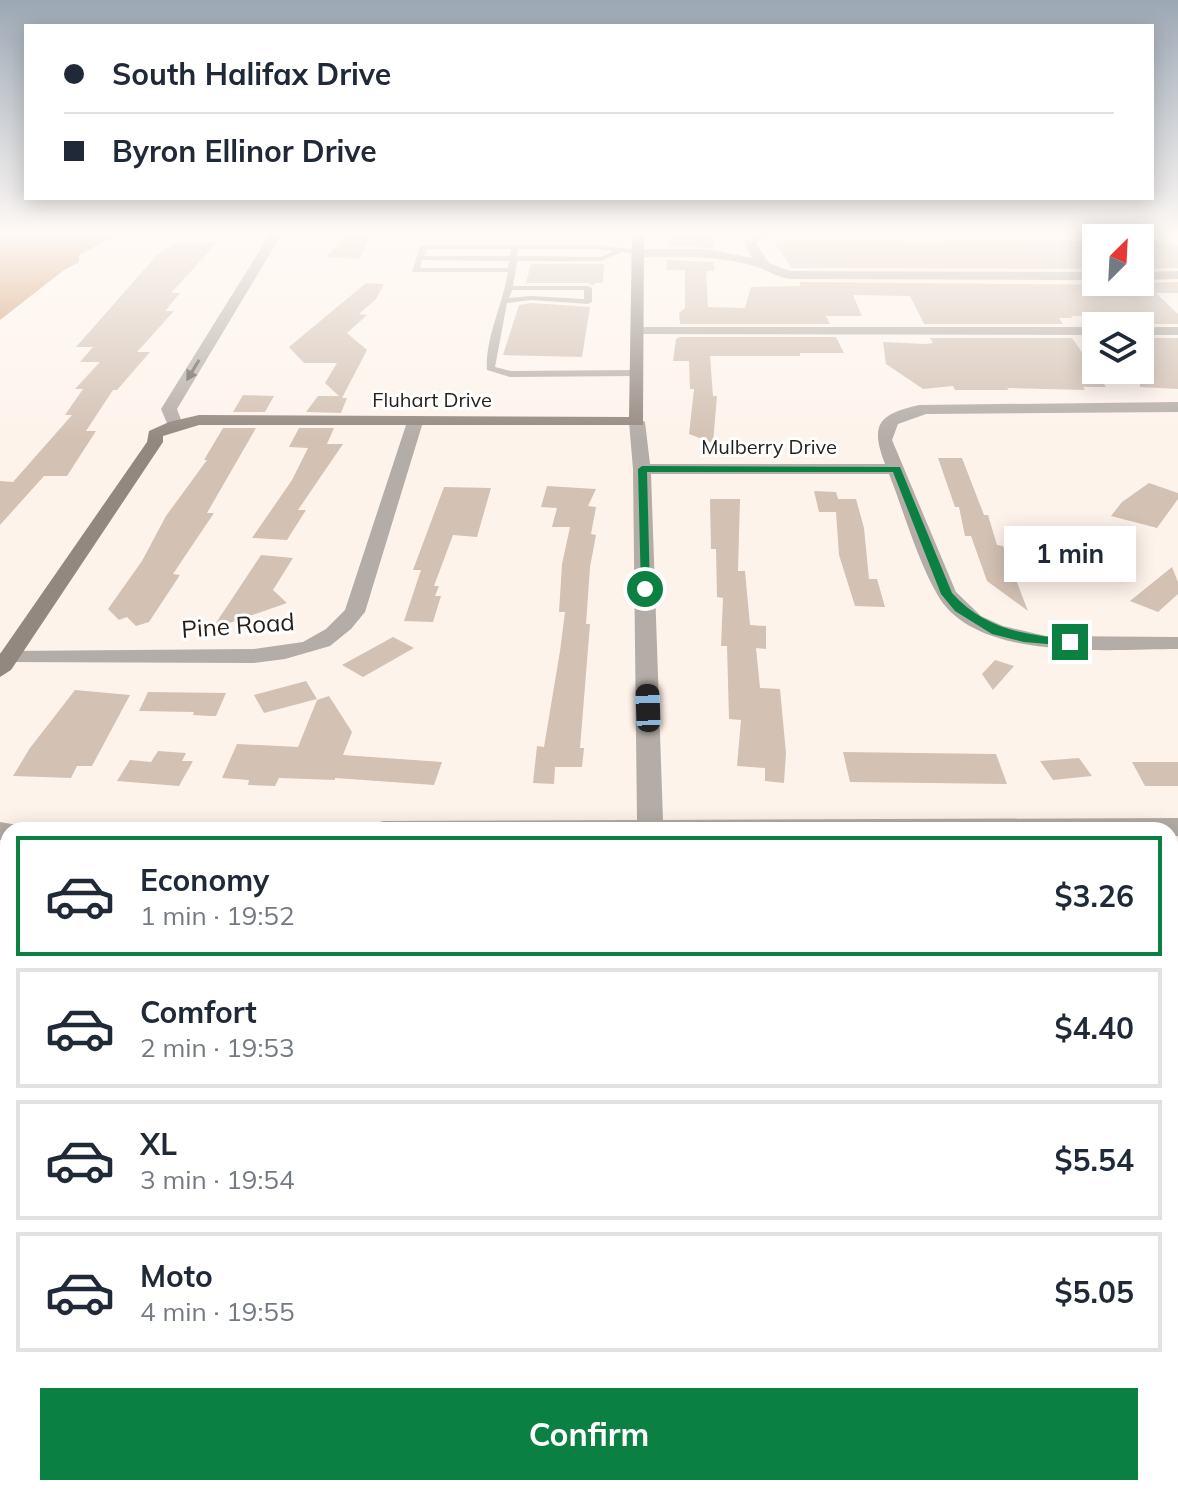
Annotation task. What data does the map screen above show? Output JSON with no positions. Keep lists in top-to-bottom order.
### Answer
{
  "streets": {
    "street": ["Fluhart Drive", "Mulberry Drive", "Pine Road"]
  },
  "crossings": [
    ["Fluhart Drive", "Pine Road"]
  ],
  "north": "top right",
  "page": {
    "banner": ["South Halifax Drive", "Byron Ellinor Drive"],
    "bubble": "1 min",
    "list": [
      {
        "name": "Economy",
        "note": "1 min · 19:52",
        "value": "$3.26"
      },
      {
        "name": "Comfort",
        "note": "2 min · 19:53",
        "value": "$4.40"
      },
      {
        "name": "XL",
        "note": "3 min · 19:54",
        "value": "$5.54"
      },
      {
        "name": "Moto",
        "note": "4 min · 19:55",
        "value": "$5.05"
      }
    ],
    "buttons": "Confirm"
  }
}
